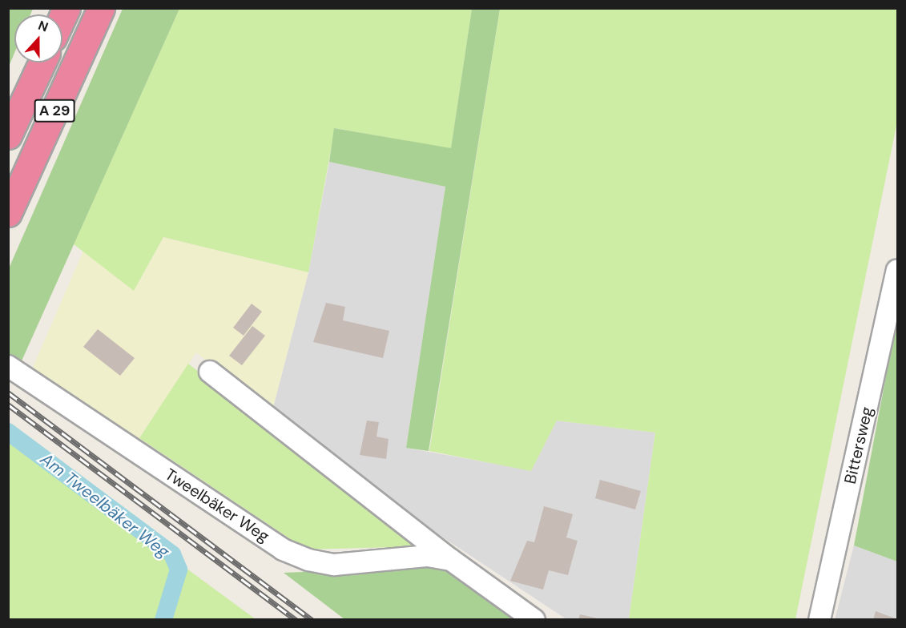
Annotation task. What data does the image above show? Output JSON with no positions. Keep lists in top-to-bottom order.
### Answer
{
  "streets": {
    "highway": ["A 29"],
    "street": ["Bittersweg", "Tweelbäker Weg"]
  },
  "water": ["Am Tweelbäker Weg"],
  "north": "top"
}
